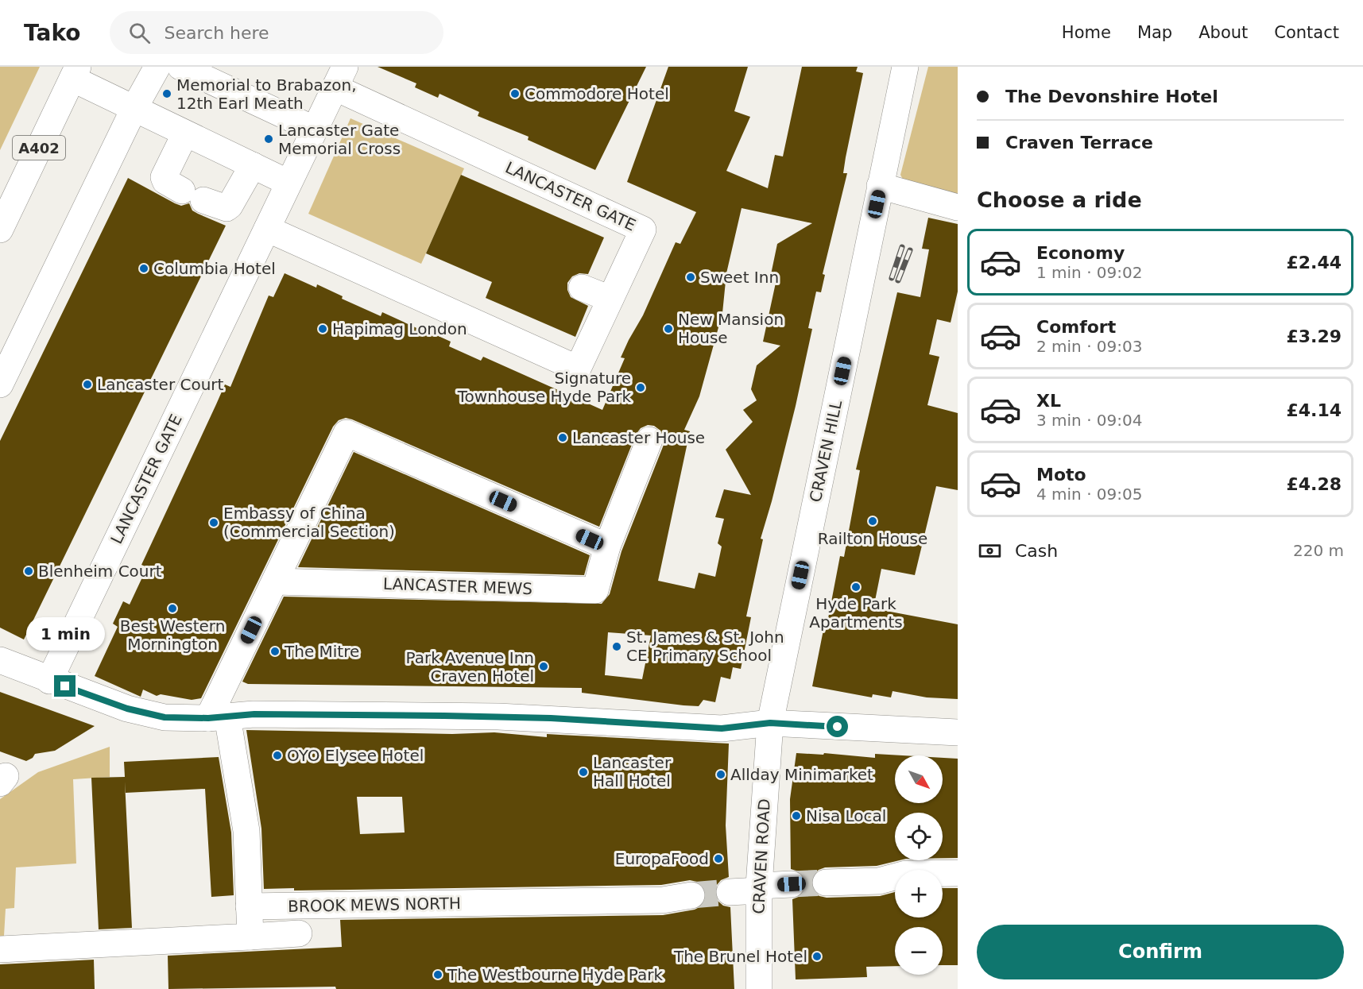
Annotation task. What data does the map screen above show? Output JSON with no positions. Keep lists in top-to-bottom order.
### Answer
{
  "streets": {
    "street": [
      "A402",
      "LANCASTER GATE",
      "CRAVEN HILL",
      "LANCASTER MEWS",
      "CRAVEN ROAD",
      "BROOK MEWS NORTH"
    ]
  },
  "crossings": [
    ["CRAVEN HILL", "CRAVEN ROAD"]
  ],
  "places": [
    "Memorial to Brabazon, 12th Earl Meath",
    "Commodore Hotel",
    "Lancaster Gate Memorial Cross",
    "Columbia Hotel",
    "Sweet Inn",
    "Hapimag London",
    "New Mansion House",
    "Lancaster Court",
    "Signature Townhouse Hyde Park",
    "Lancaster House",
    "Railton House",
    "Embassy of China (Commercial Section)",
    "Blenheim Court",
    "Hyde Park Apartments",
    "Best Western Mornington",
    "St. James & St. John CE Primary School",
    "The Mitre",
    "Park Avenue Inn Craven Hotel",
    "OYO Elysee Hotel",
    "Lancaster Hall Hotel",
    "Allday Minimarket",
    "Nisa Local",
    "EuropaFood",
    "The Brunel Hotel",
    "The Westbourne Hyde Park"
  ],
  "north": "bottom right",
  "page": {
    "header": "Tako",
    "search": "Search here",
    "nav": [
      "Home",
      "Map",
      "About",
      "Contact"
    ],
    "banner": ["The Devonshire Hotel", "Craven Terrace"],
    "heading": "Choose a ride",
    "list": [
      {
        "name": "Economy",
        "note": "1 min · 09:02",
        "value": "£2.44"
      },
      {
        "name": "Comfort",
        "note": "2 min · 09:03",
        "value": "£3.29"
      },
      {
        "name": "XL",
        "note": "3 min · 09:04",
        "value": "£4.14"
      },
      {
        "name": "Moto",
        "note": "4 min · 09:05",
        "value": "£4.28"
      }
    ],
    "pay": ["Cash", "220 m"],
    "bubble": "1 min",
    "map_buttons": ["+", "−"],
    "buttons": "Confirm"
  }
}
